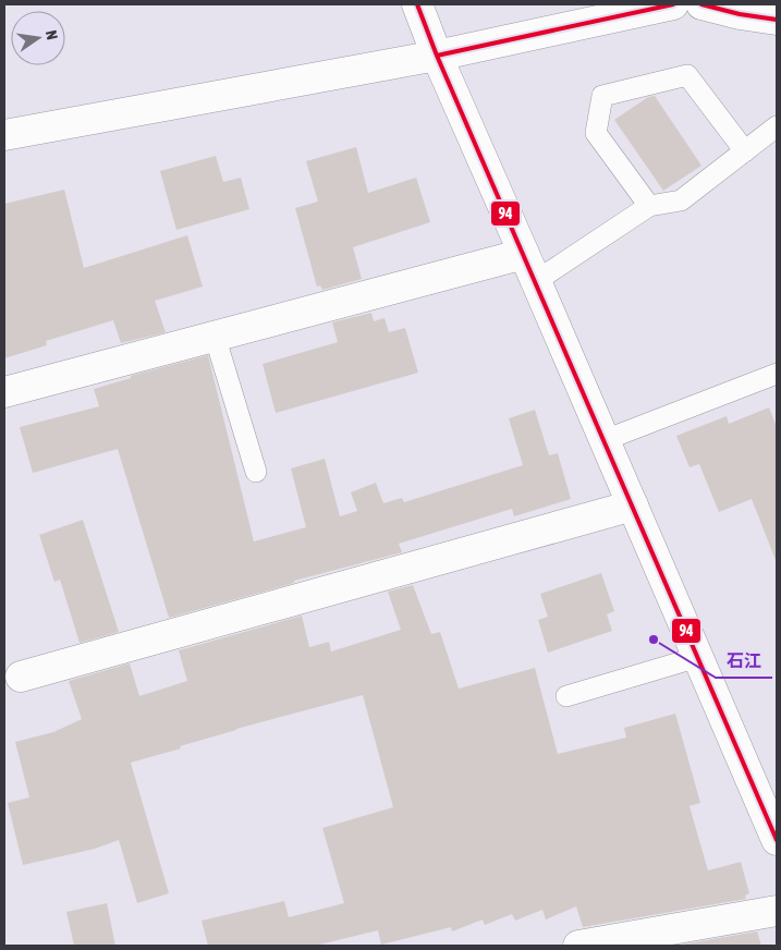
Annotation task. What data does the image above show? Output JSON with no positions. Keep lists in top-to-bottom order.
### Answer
{
  "places": ["石江"],
  "lines": ["transit line 94"],
  "north": "right"
}
